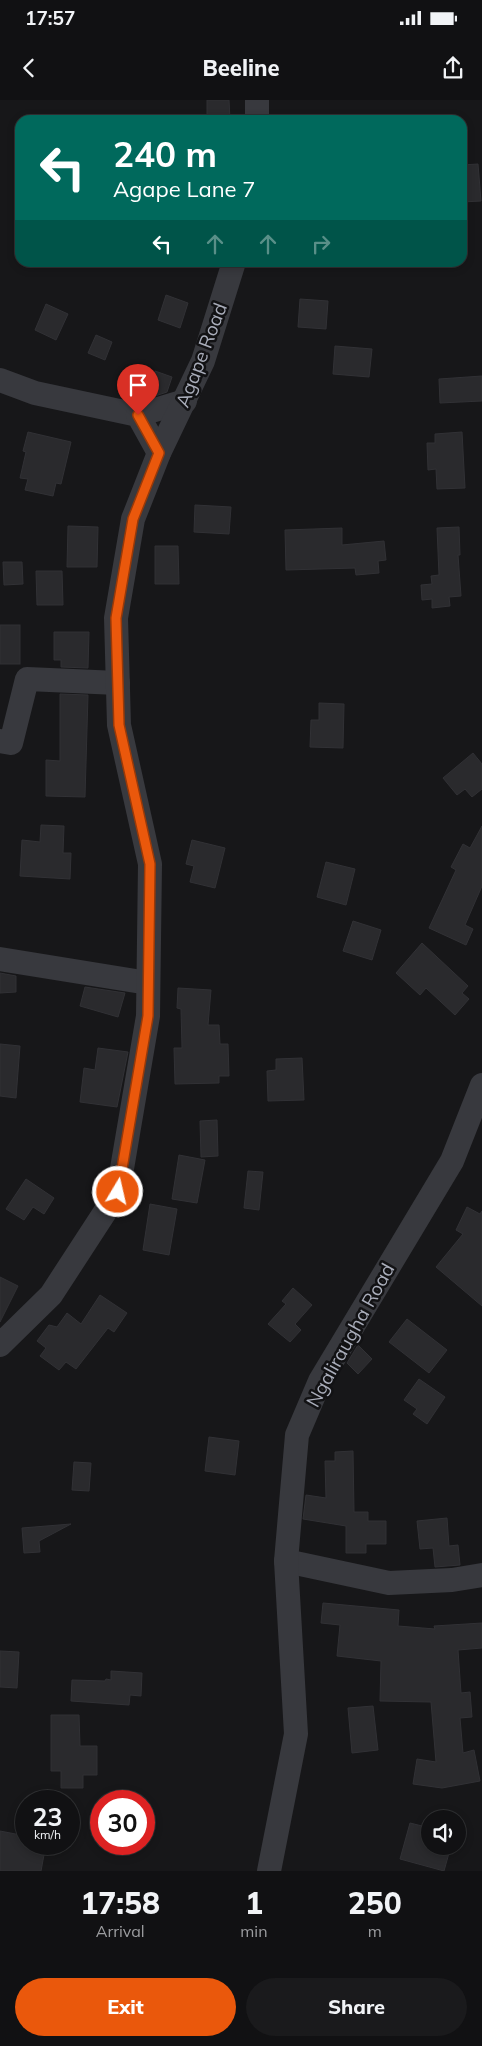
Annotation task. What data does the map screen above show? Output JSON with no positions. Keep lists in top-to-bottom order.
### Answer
{
  "streets": {
    "street": ["Agape Road", "Ngaliraugha Road"]
  },
  "page": {
    "status": "17:57",
    "header": "Beeline",
    "turn": ["240 m", "Agape Lane 7"],
    "speed": "23 km/h",
    "limit": "30",
    "eta": [
      "17:58",
      "Arrival",
      "1",
      "min",
      "250",
      "m"
    ],
    "buttons": ["Exit", "Share"]
  }
}
